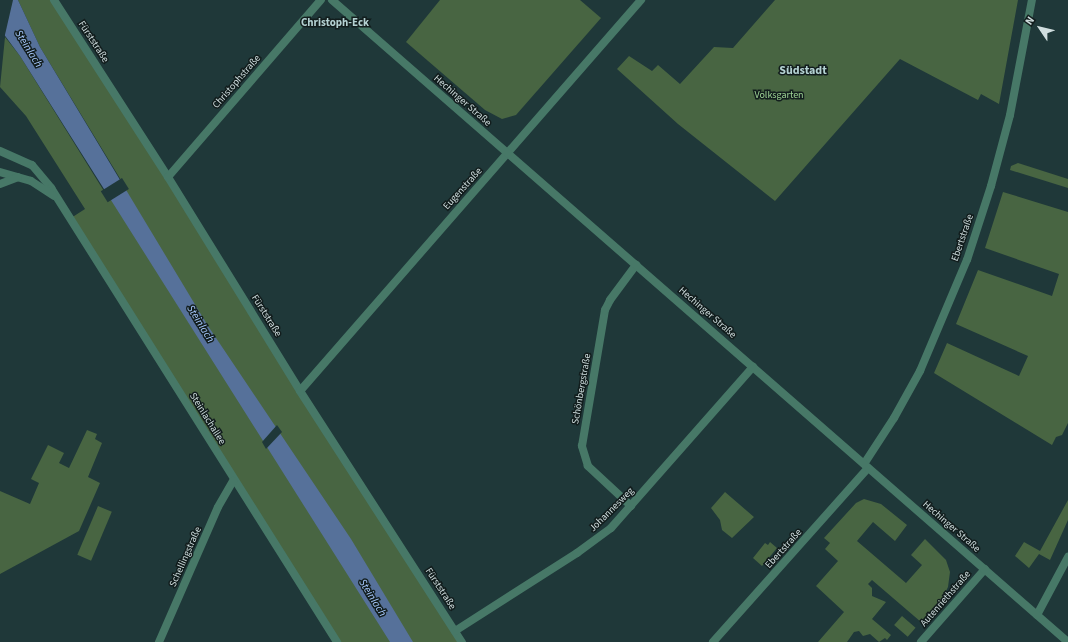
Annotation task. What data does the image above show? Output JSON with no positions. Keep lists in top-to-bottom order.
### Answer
{
  "streets": {
    "street": [
      "Fürststraße",
      "Christophstraße",
      "Hechinger Straße",
      "Eugenstraße",
      "Ebertstraße",
      "Schönbergstraße",
      "Steinlachallee",
      "Johannesweg",
      "Schellingstraße",
      "Autenriethstraße"
    ]
  },
  "crossings": [
    ["Fürststraße", "Christophstraße"],
    ["Fürststraße", "Eugenstraße"],
    ["Fürststraße", "Johannesweg"],
    ["Hechinger Straße", "Eugenstraße"],
    ["Hechinger Straße", "Ebertstraße"],
    ["Hechinger Straße", "Schönbergstraße"],
    ["Hechinger Straße", "Johannesweg"],
    ["Hechinger Straße", "Autenriethstraße"],
    ["Schönbergstraße", "Johannesweg"],
    ["Steinlachallee", "Schellingstraße"]
  ],
  "districts": ["Christoph-Eck", "Südstadt"],
  "water": ["Steinlach"],
  "parks": ["Volksgarten"],
  "north": "top left"
}
